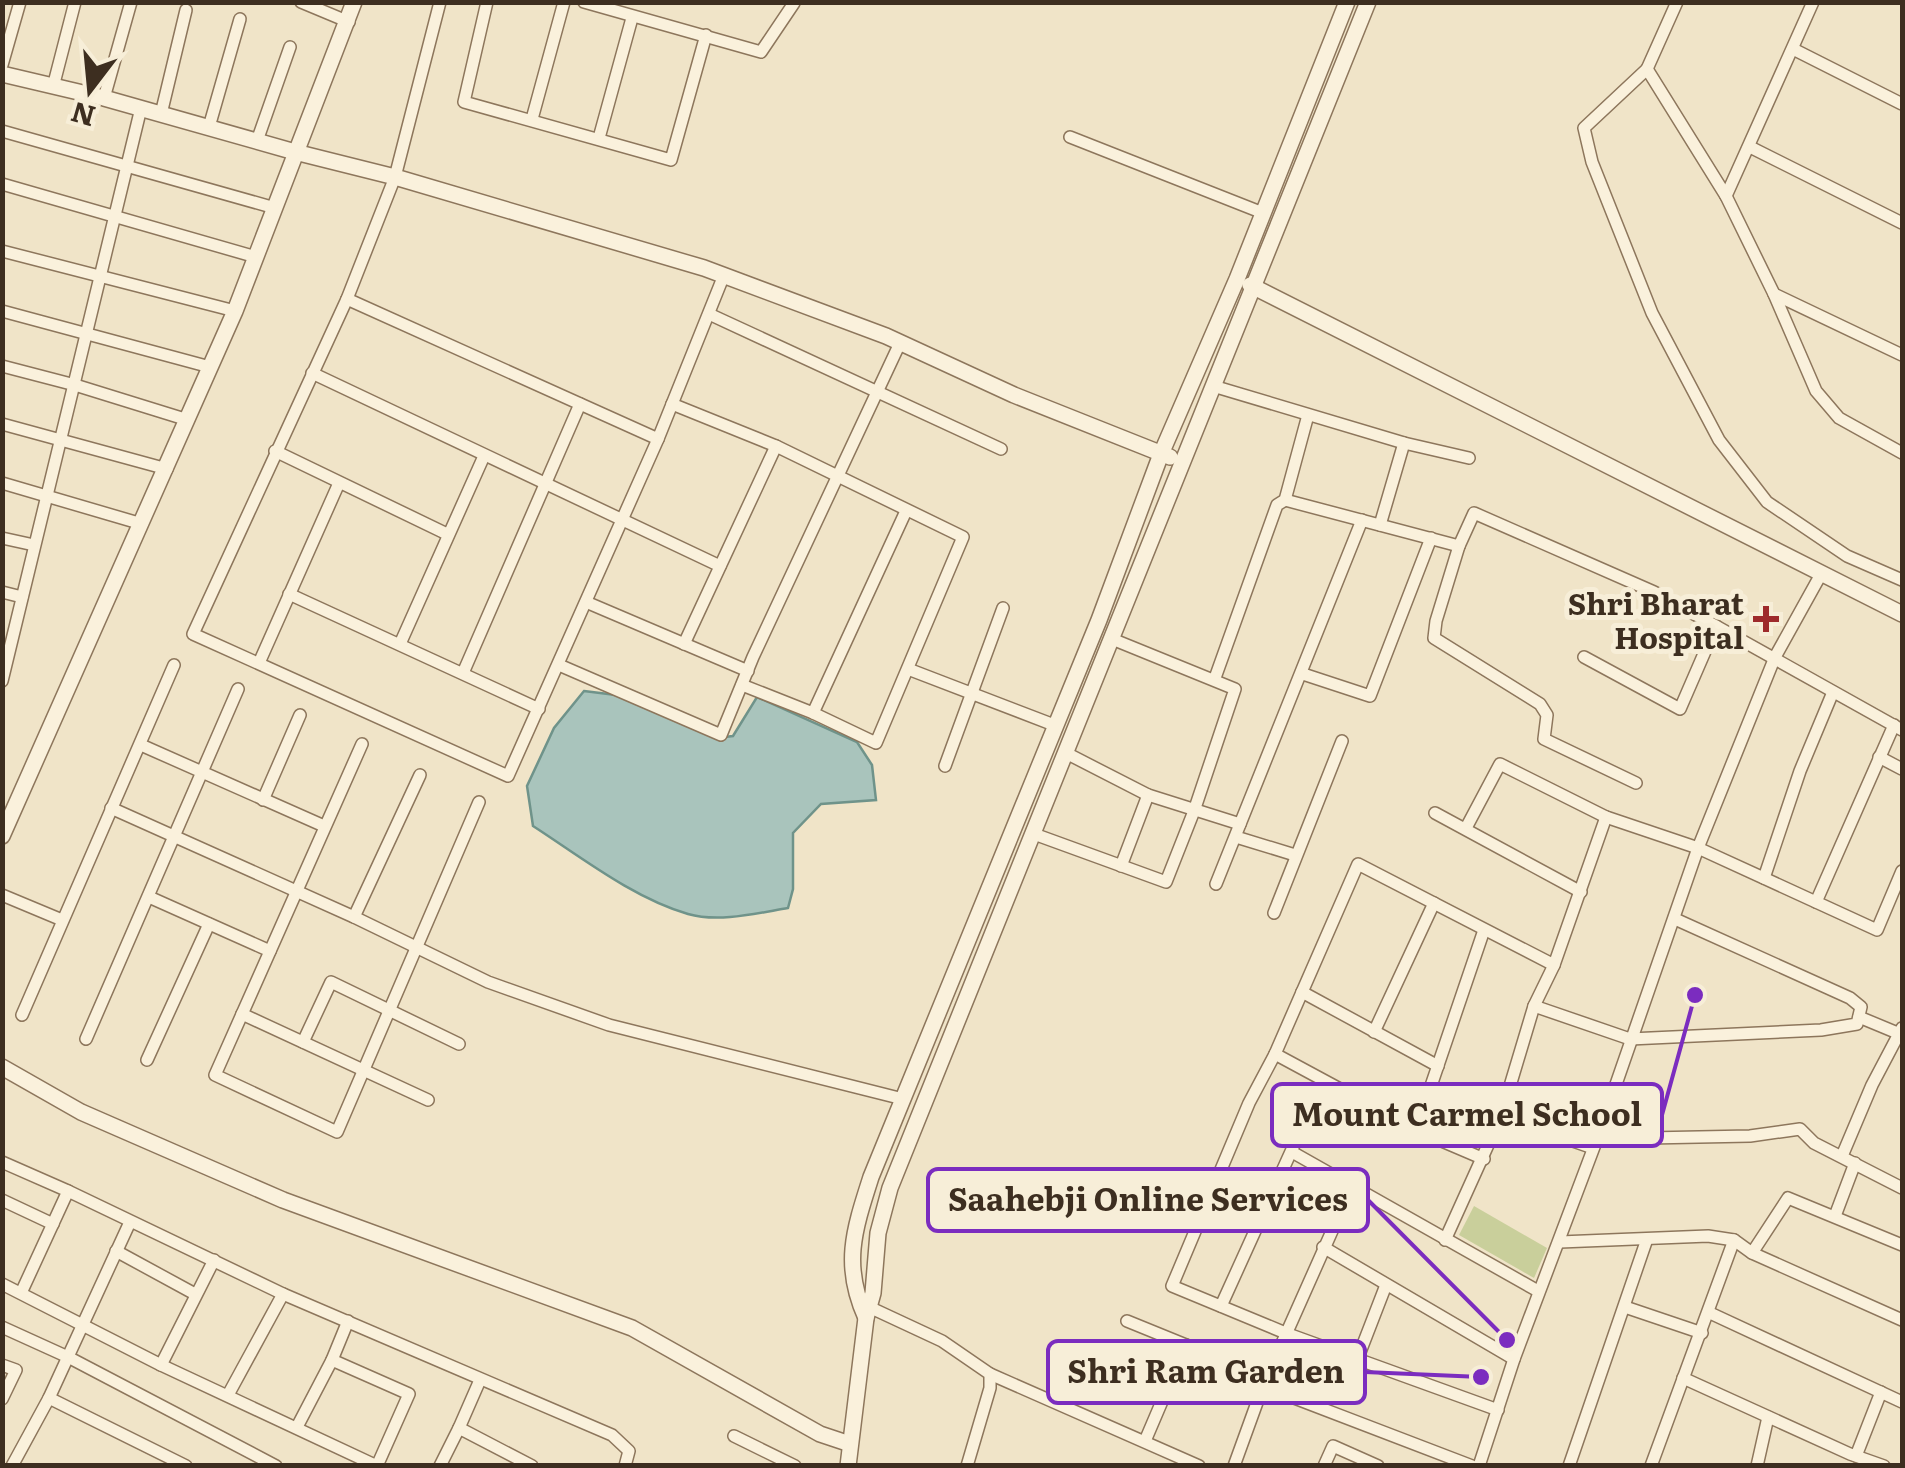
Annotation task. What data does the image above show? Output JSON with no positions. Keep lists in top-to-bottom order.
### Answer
{
  "places": {
    "health": ["Shri Bharat Hospital"],
    "other": ["Mount Carmel School", "Saahebji Online Services", "Shri Ram Garden"]
  },
  "north": "bottom"
}
